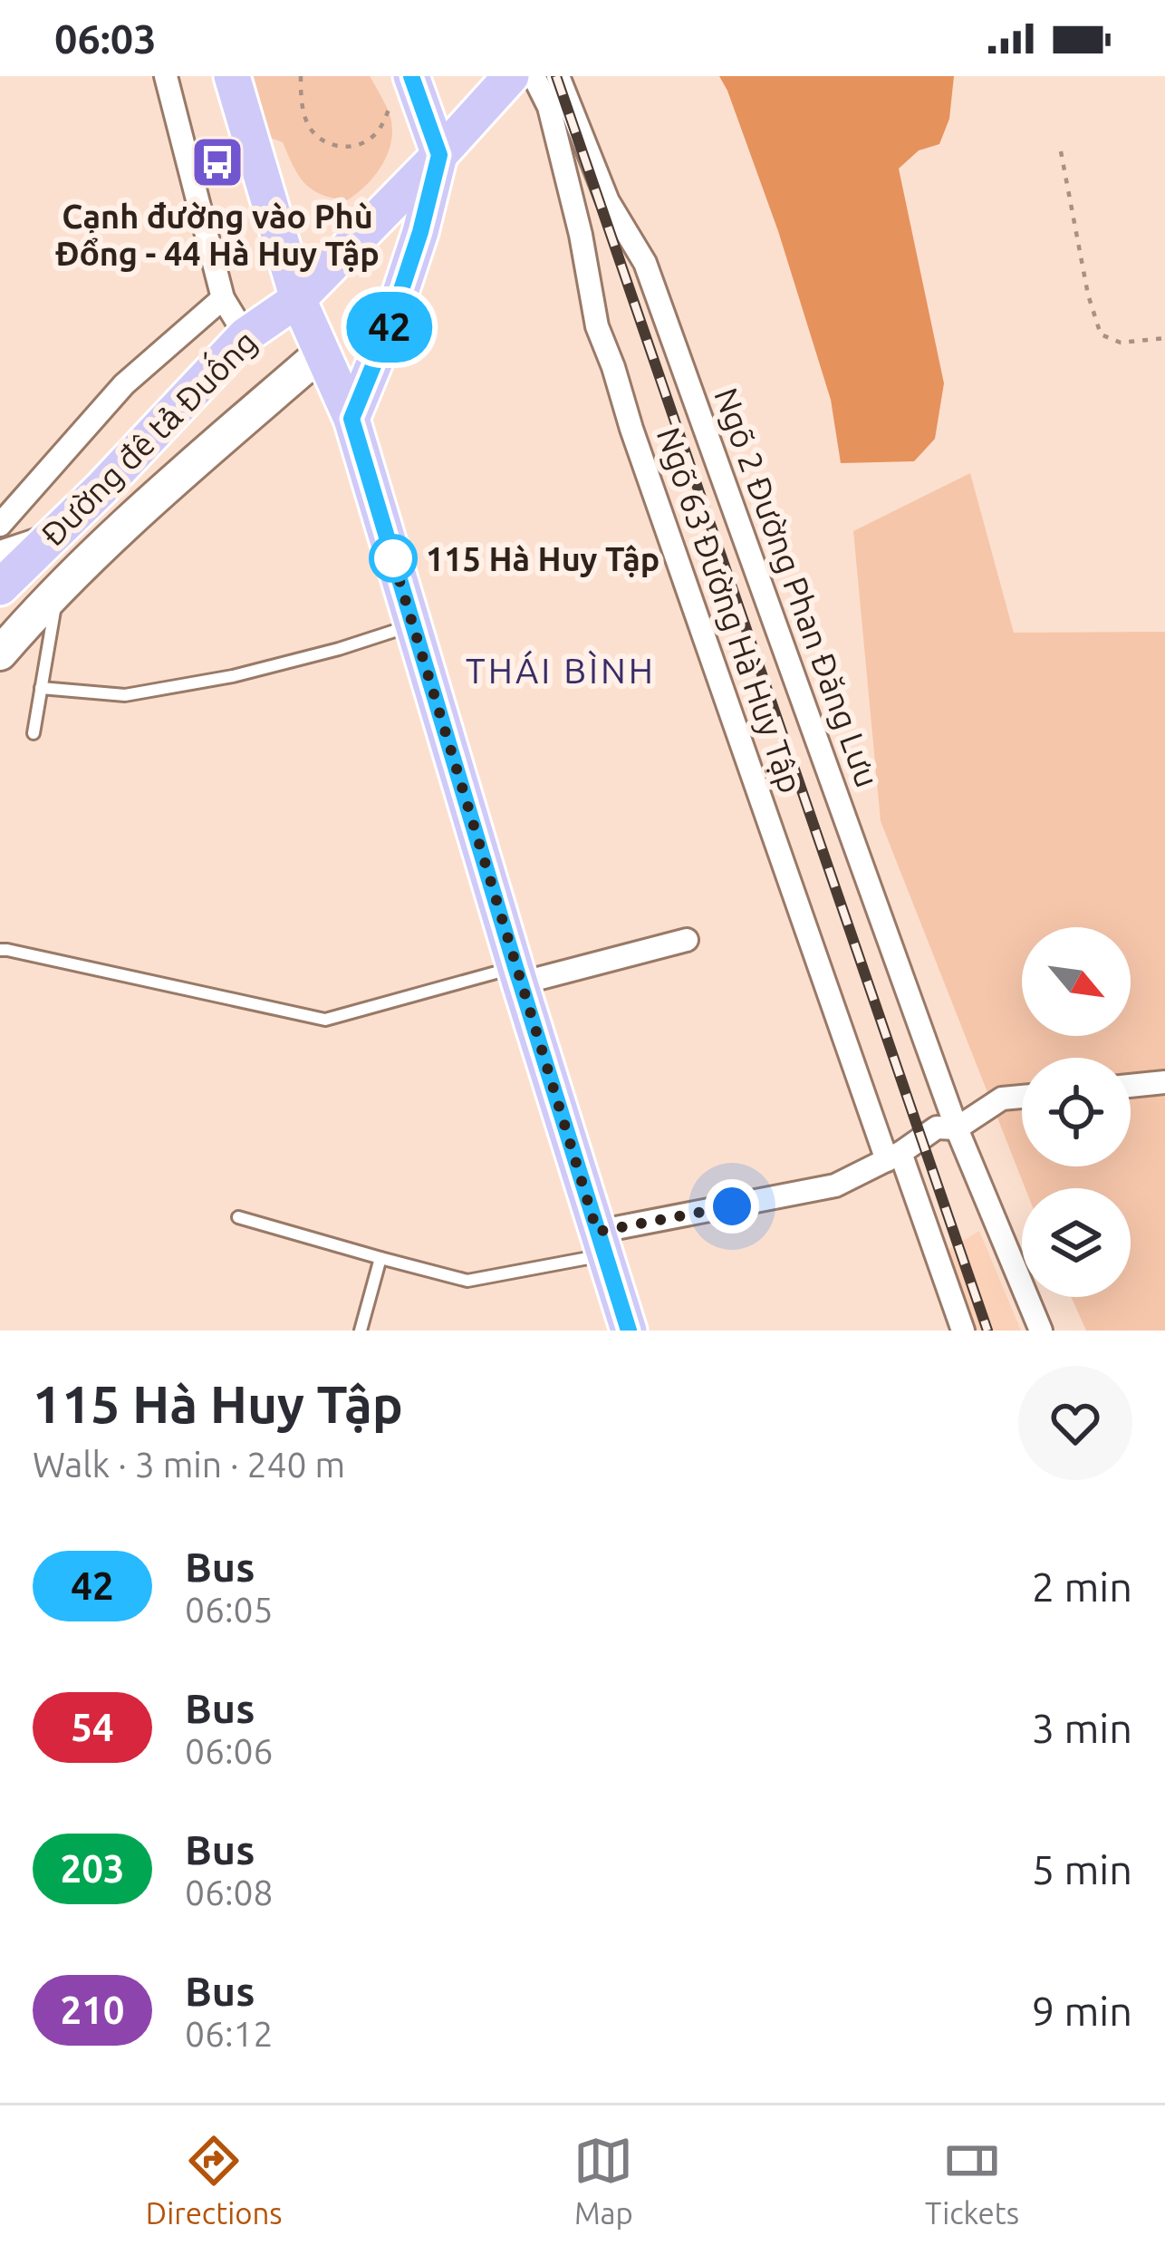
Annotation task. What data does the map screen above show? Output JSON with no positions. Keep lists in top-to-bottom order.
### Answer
{
  "streets": {
    "main road": ["Đường đê tả Đuống"],
    "street": ["Ngõ 2 Đường Phan Đăng Lưu", "Ngõ 63 Đường Hà Huy Tập"]
  },
  "districts": ["THÁI BÌNH"],
  "places": {
    "bus stop": ["Cạnh đường vào Phù Đổng - 44 Hà Huy Tập"],
    "other": ["115 Hà Huy Tập"]
  },
  "lines": ["bus line 42"],
  "north": "bottom right",
  "page": {
    "status": "06:03",
    "on_map": "42",
    "heading": ["115 Hà Huy Tập", "Walk · 3 min · 240 m"],
    "list": [
      {
        "mark": "42",
        "name": "Bus",
        "note": "06:05",
        "value": "2 min"
      },
      {
        "mark": "54",
        "name": "Bus",
        "note": "06:06",
        "value": "3 min"
      },
      {
        "mark": "203",
        "name": "Bus",
        "note": "06:08",
        "value": "5 min"
      },
      {
        "mark": "210",
        "name": "Bus",
        "note": "06:12",
        "value": "9 min"
      }
    ],
    "tabs": ["Directions", "Map", "Tickets"]
  }
}
